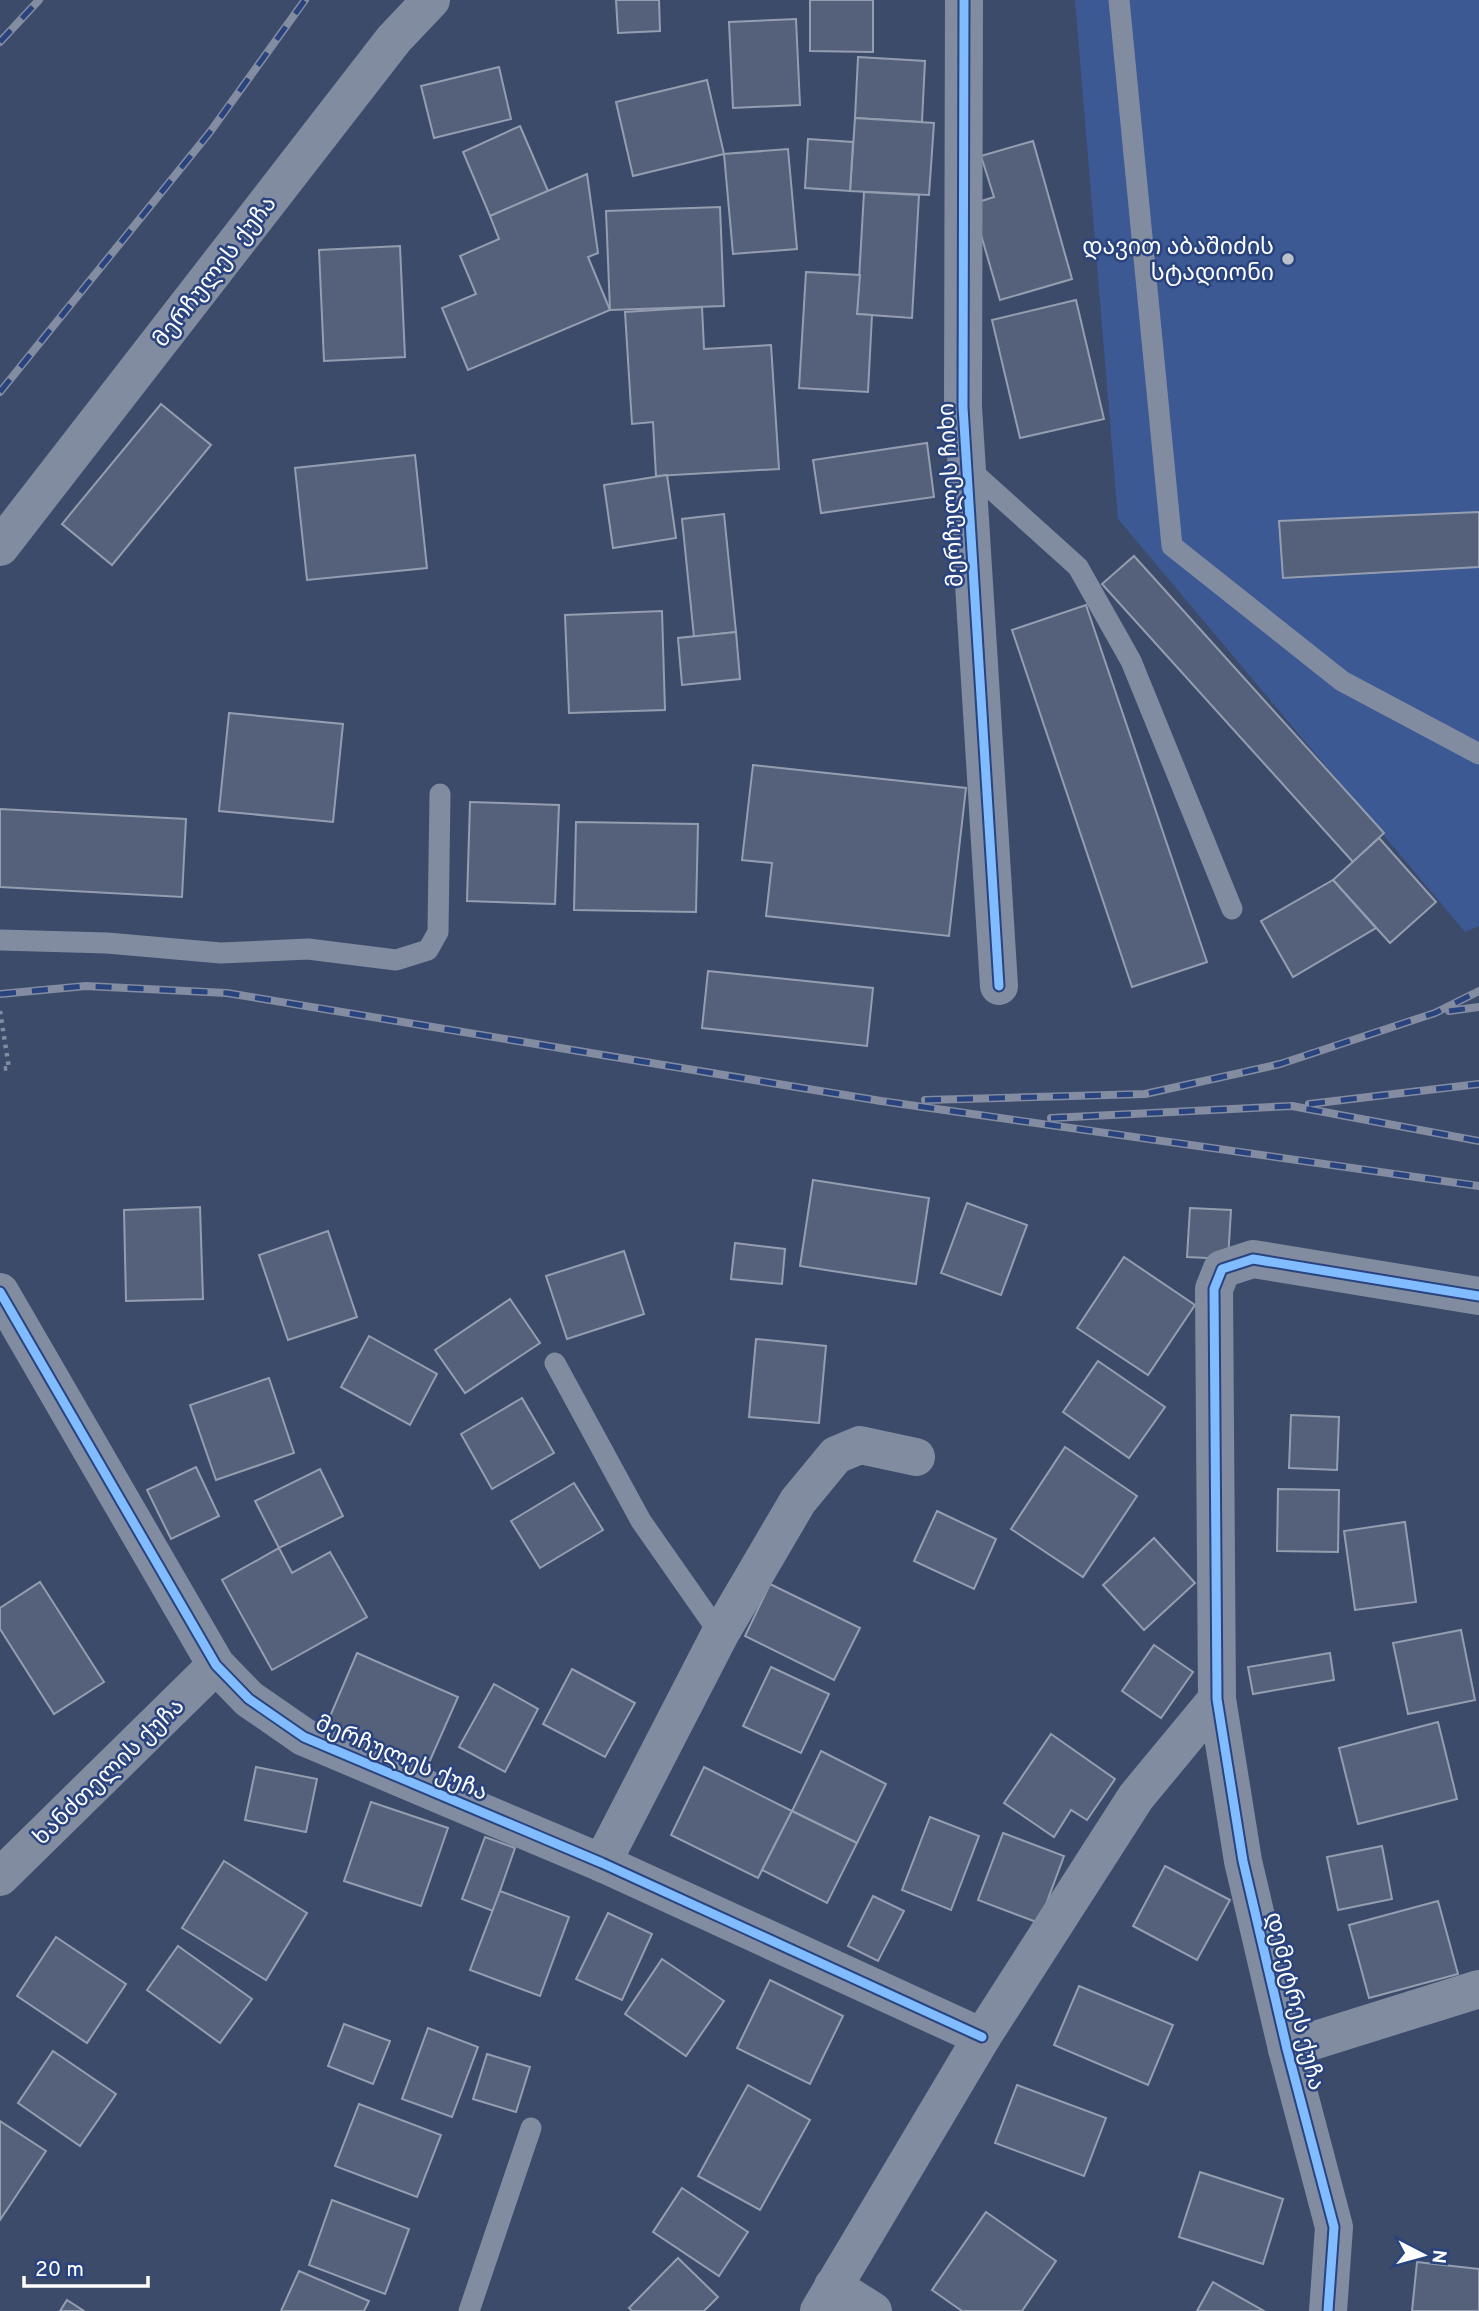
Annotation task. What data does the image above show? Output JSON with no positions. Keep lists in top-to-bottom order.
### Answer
{
  "streets": {
    "street": [
      "მერჩულეს ქუჩა",
      "მერჩულეს ჩიხი",
      "ხანძთელის ქუჩა",
      "დემეტრეს ქუჩა"
    ]
  },
  "crossings": [
    ["მერჩულეს ქუჩა", "ხანძთელის ქუჩა"]
  ],
  "places": ["დავით აბაშიძის სტადიონი"],
  "scale_bar": "20 m",
  "north": "right"
}
